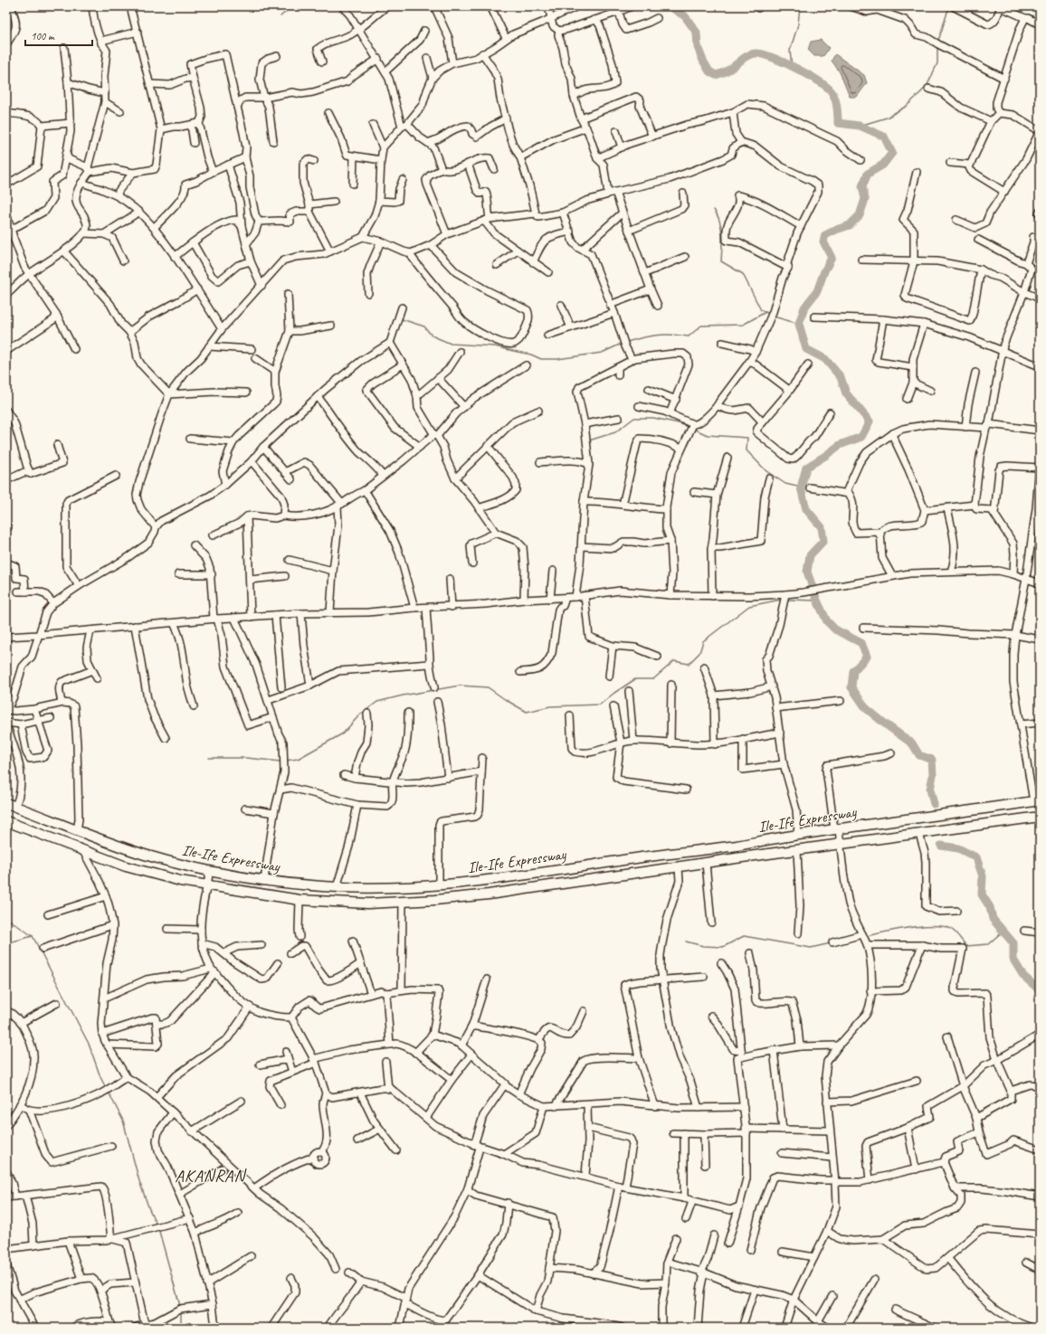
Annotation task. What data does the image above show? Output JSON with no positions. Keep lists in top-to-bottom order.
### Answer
{
  "streets": {
    "highway": ["Ile-Ife Expressway"]
  },
  "districts": ["AKANRAN"],
  "scale_bar": "100 m"
}
